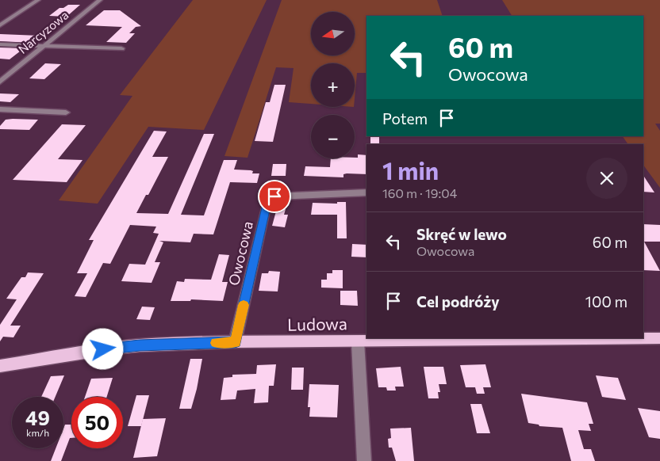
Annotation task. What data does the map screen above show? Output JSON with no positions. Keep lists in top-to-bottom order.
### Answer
{
  "streets": {
    "main road": ["Ludowa"],
    "street": ["Narcyzowa", "Owocowa"]
  },
  "crossings": [
    ["Owocowa", "Ludowa"]
  ],
  "north": "left",
  "page": {
    "map_buttons": ["+", "−"],
    "turn": ["60 m", "Owocowa"],
    "then": "Potem",
    "heading": ["1 min", "160 m · 19:04"],
    "list": [
      {
        "name": "Skręć w lewo",
        "note": "Owocowa",
        "value": "60 m"
      },
      {
        "name": "Cel podróży",
        "value": "100 m"
      }
    ],
    "speed": "49 km/h",
    "limit": "50"
  }
}
